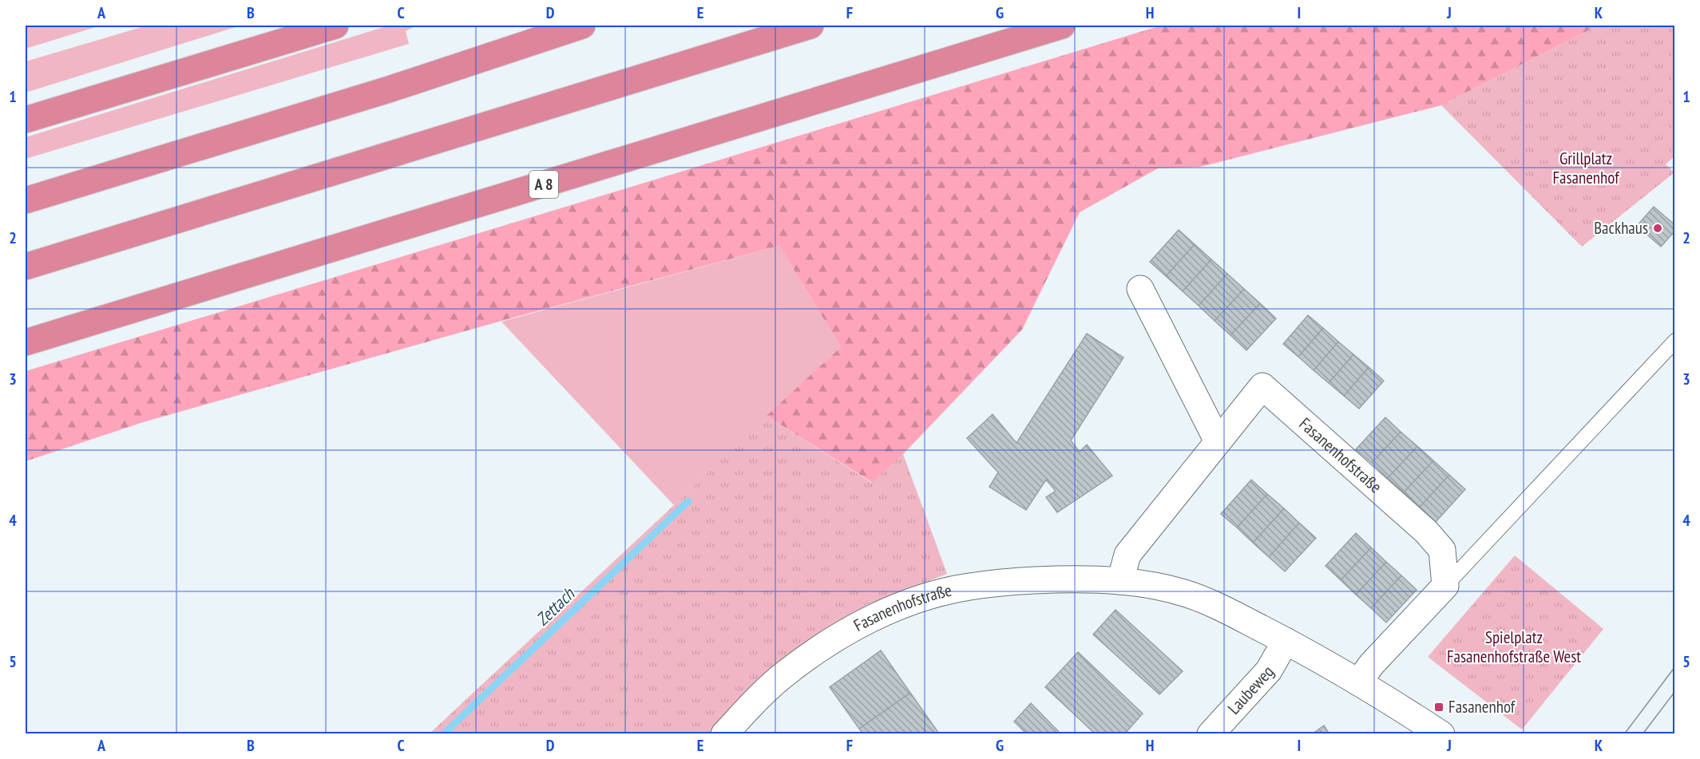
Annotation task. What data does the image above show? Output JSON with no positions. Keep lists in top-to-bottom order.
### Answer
{
  "streets": {
    "highway": ["A 8"],
    "street": ["Fasanenhofstraße", "Laubeweg"]
  },
  "crossings": [
    ["Fasanenhofstraße", "Laubeweg"]
  ],
  "water": ["Zettach"],
  "parks": ["Grillplatz Fasanenhof", "Spielplatz Fasanenhofstraße West"],
  "places": {
    "other": ["Backhaus"],
    "transit": ["Fasanenhof"]
  },
  "grid": {
    "columns": [
      "A",
      "B",
      "C",
      "D",
      "E",
      "F",
      "G",
      "H",
      "I",
      "J",
      "K"
    ],
    "rows": [
      "1",
      "2",
      "3",
      "4",
      "5"
    ]
  }
}
